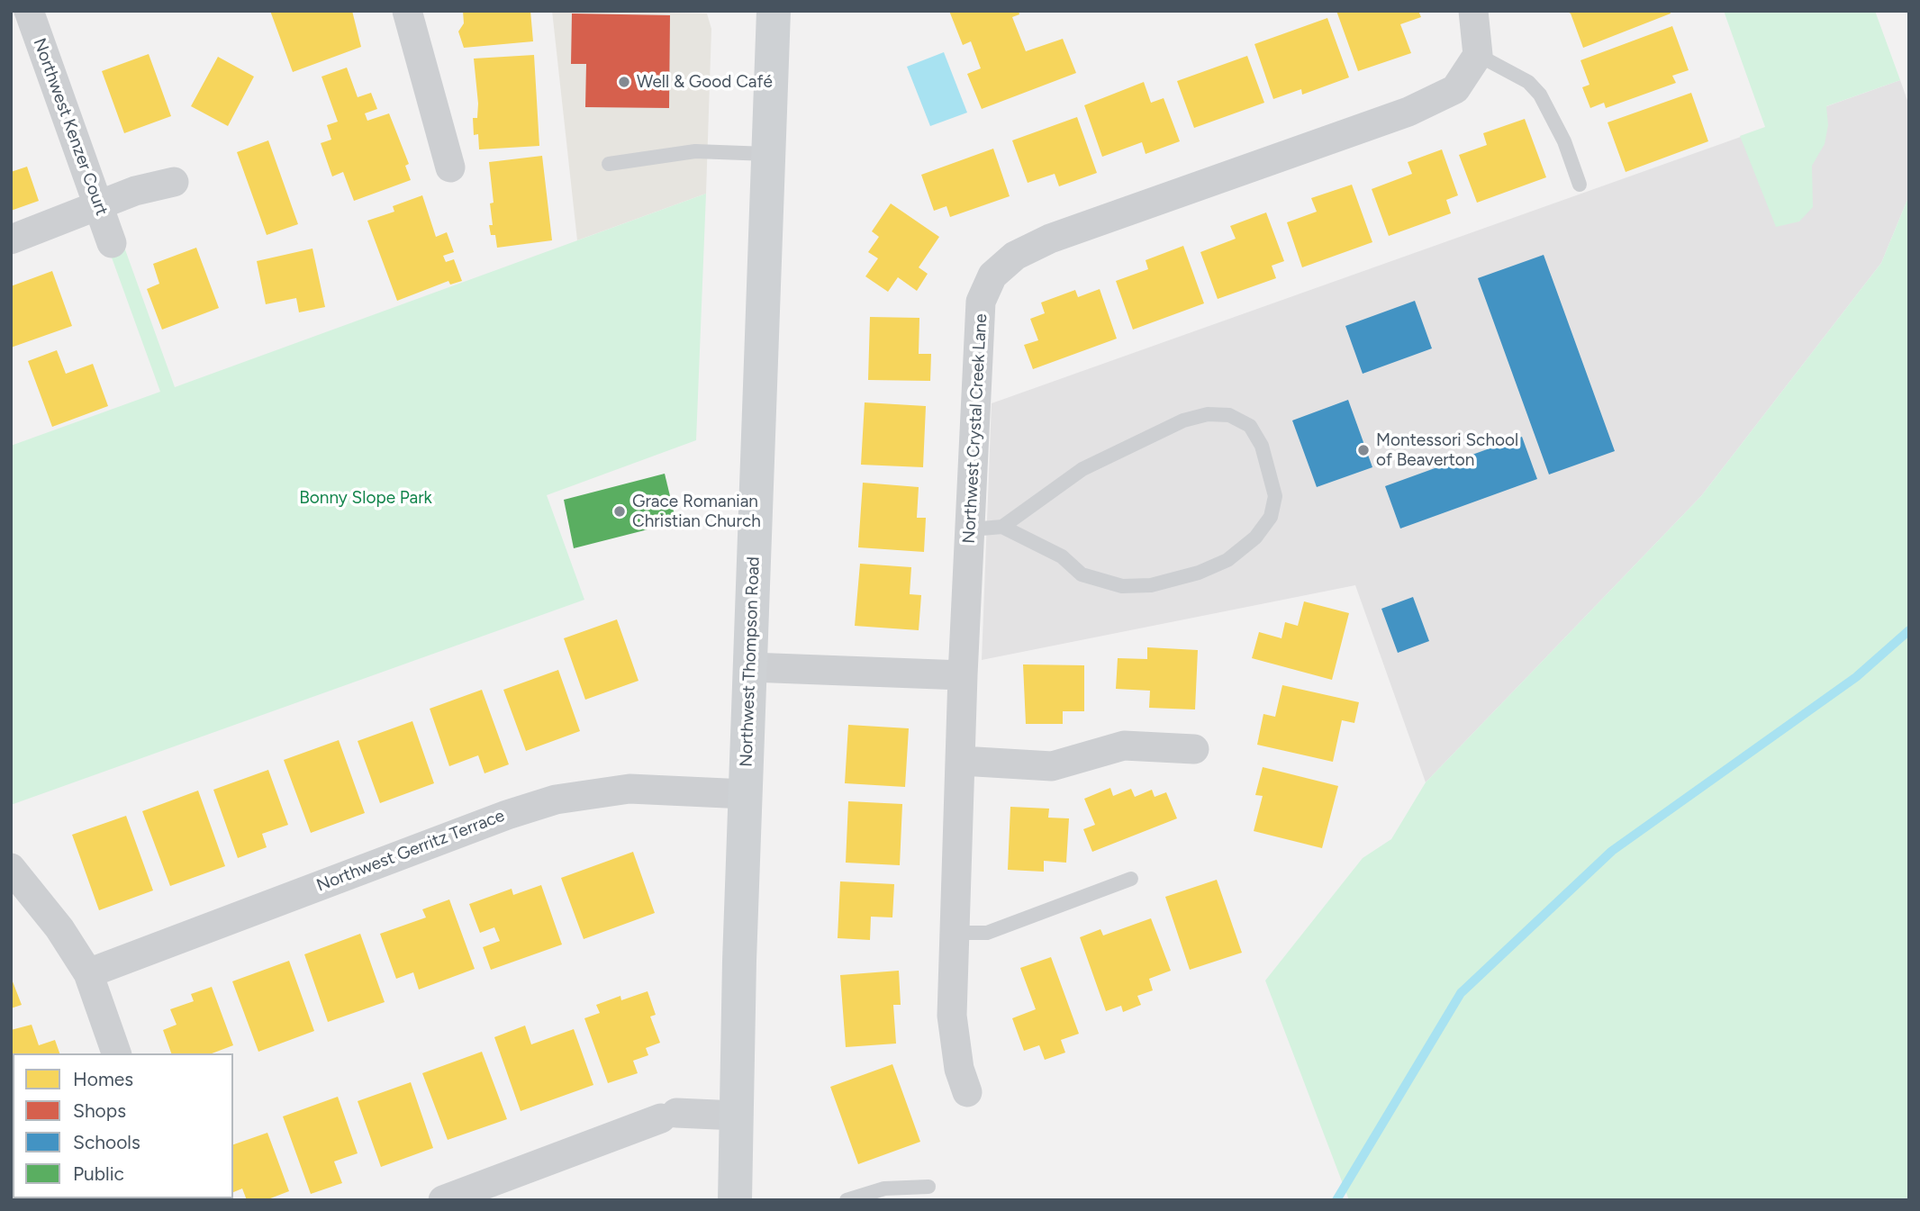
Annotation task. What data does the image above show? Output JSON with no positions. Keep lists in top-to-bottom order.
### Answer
{
  "streets": {
    "street": [
      "Northwest Kenzer Court",
      "Northwest Crystal Creek Lane",
      "Northwest Thompson Road",
      "Northwest Gerritz Terrace"
    ]
  },
  "crossings": [
    ["Northwest Thompson Road", "Northwest Gerritz Terrace"]
  ],
  "parks": ["Bonny Slope Park"],
  "places": ["Well & Good Café", "Montessori School of Beaverton", "Grace Romanian Christian Church"],
  "legend": [
    "Homes",
    "Shops",
    "Schools",
    "Public"
  ]
}
